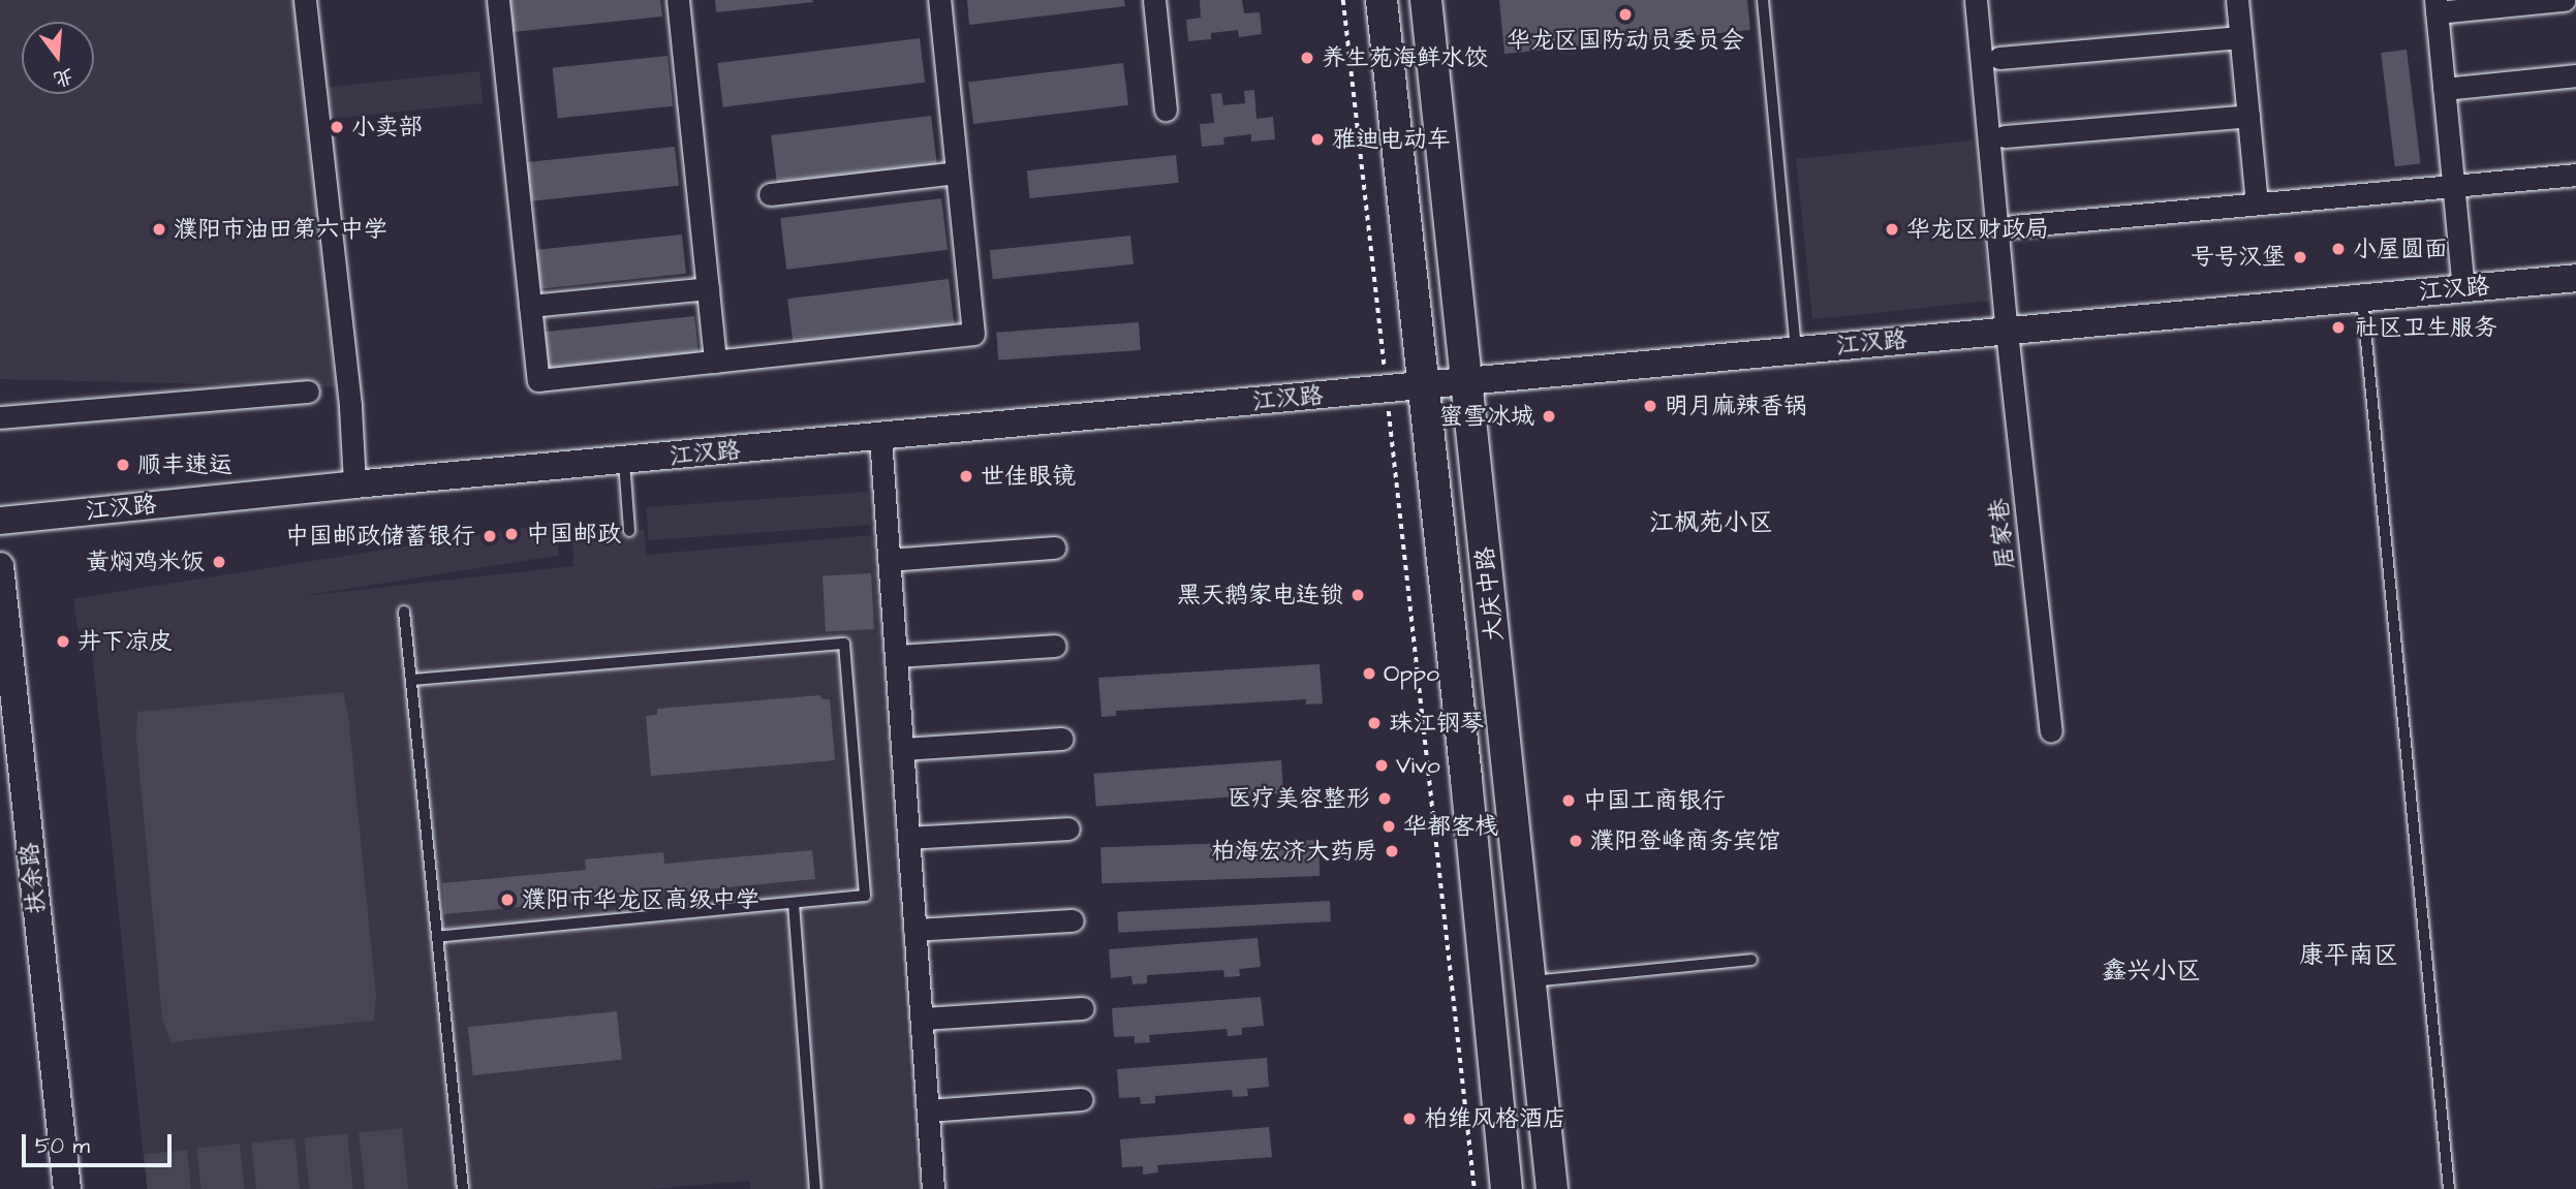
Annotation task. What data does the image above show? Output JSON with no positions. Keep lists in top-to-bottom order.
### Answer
{
  "streets": {
    "main road": ["大庆中路"],
    "street": ["江汉路", "居家巷", "扶余路"]
  },
  "crossings": [
    ["江汉路", "居家巷"],
    ["江汉路", "大庆中路"]
  ],
  "districts": ["江枫苑小区", "康平南区", "鑫兴小区"],
  "places": [
    "华龙区国防动员委员会",
    "养生苑海鲜水饺",
    "小卖部",
    "雅迪电动车",
    "濮阳市油田第六中学",
    "华龙区财政局",
    "小屋圆面",
    "号号汉堡",
    "社区卫生服务",
    "明月麻辣香锅",
    "蜜雪冰城",
    "顺丰速运",
    "世佳眼镜",
    "中国邮政",
    "中国邮政储蓄银行",
    "黄焖鸡米饭",
    "黑天鹅家电连锁",
    "井下凉皮",
    "Oppo",
    "珠江钢琴",
    "Vivo",
    "医疗美容整形",
    "中国工商银行",
    "华都客栈",
    "濮阳登峰商务宾馆",
    "柏海宏济大药房",
    "濮阳市华龙区高级中学",
    "柏维风格酒店"
  ],
  "scale_bar": "50 m",
  "north": "bottom"
}
